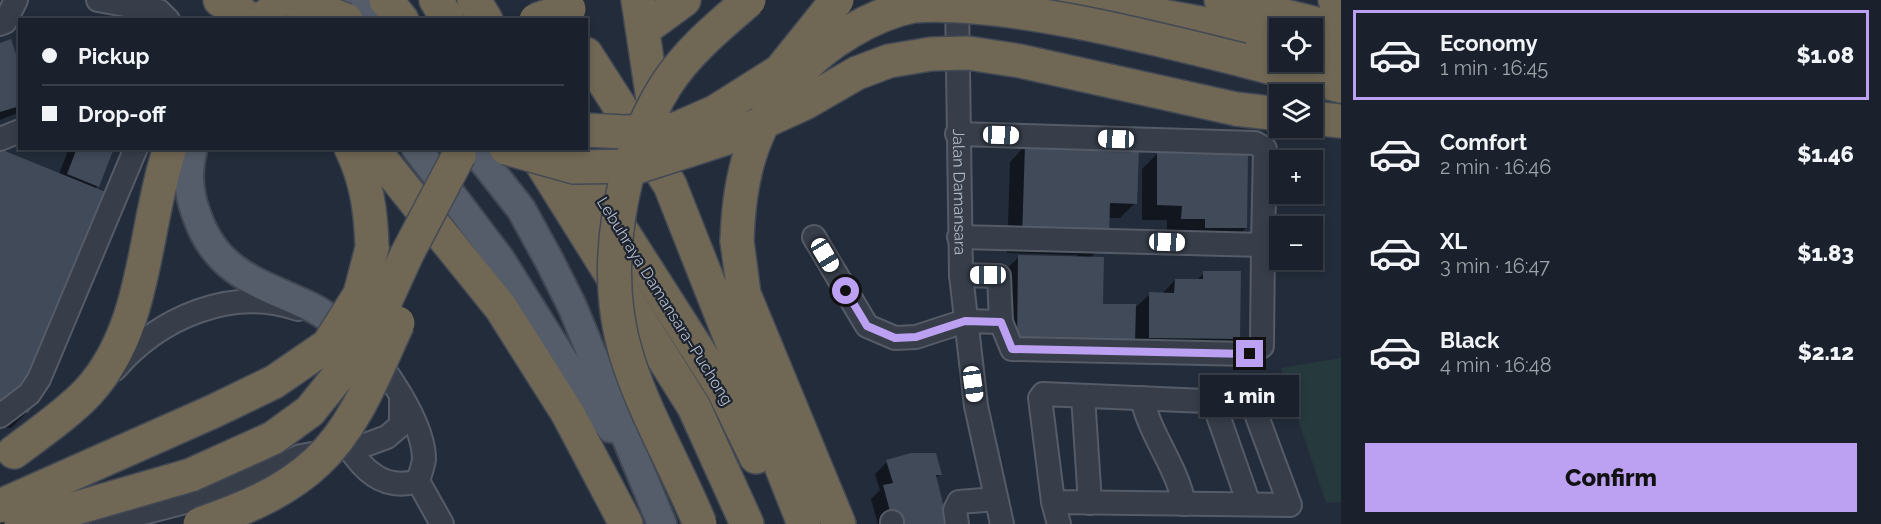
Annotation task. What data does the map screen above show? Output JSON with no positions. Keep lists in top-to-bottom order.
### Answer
{
  "streets": {
    "highway": ["Lebuhraya Damansara–Puchong"],
    "street": ["Jalan Damansara"]
  },
  "page": {
    "list": [
      {
        "name": "Economy",
        "note": "1 min · 16:45",
        "value": "$1.08"
      },
      {
        "name": "Comfort",
        "note": "2 min · 16:46",
        "value": "$1.46"
      },
      {
        "name": "XL",
        "note": "3 min · 16:47",
        "value": "$1.83"
      },
      {
        "name": "Black",
        "note": "4 min · 16:48",
        "value": "$2.12"
      }
    ],
    "map_buttons": ["+", "−"],
    "banner": ["Pickup", "Drop-off"],
    "bubble": "1 min",
    "buttons": "Confirm"
  }
}
